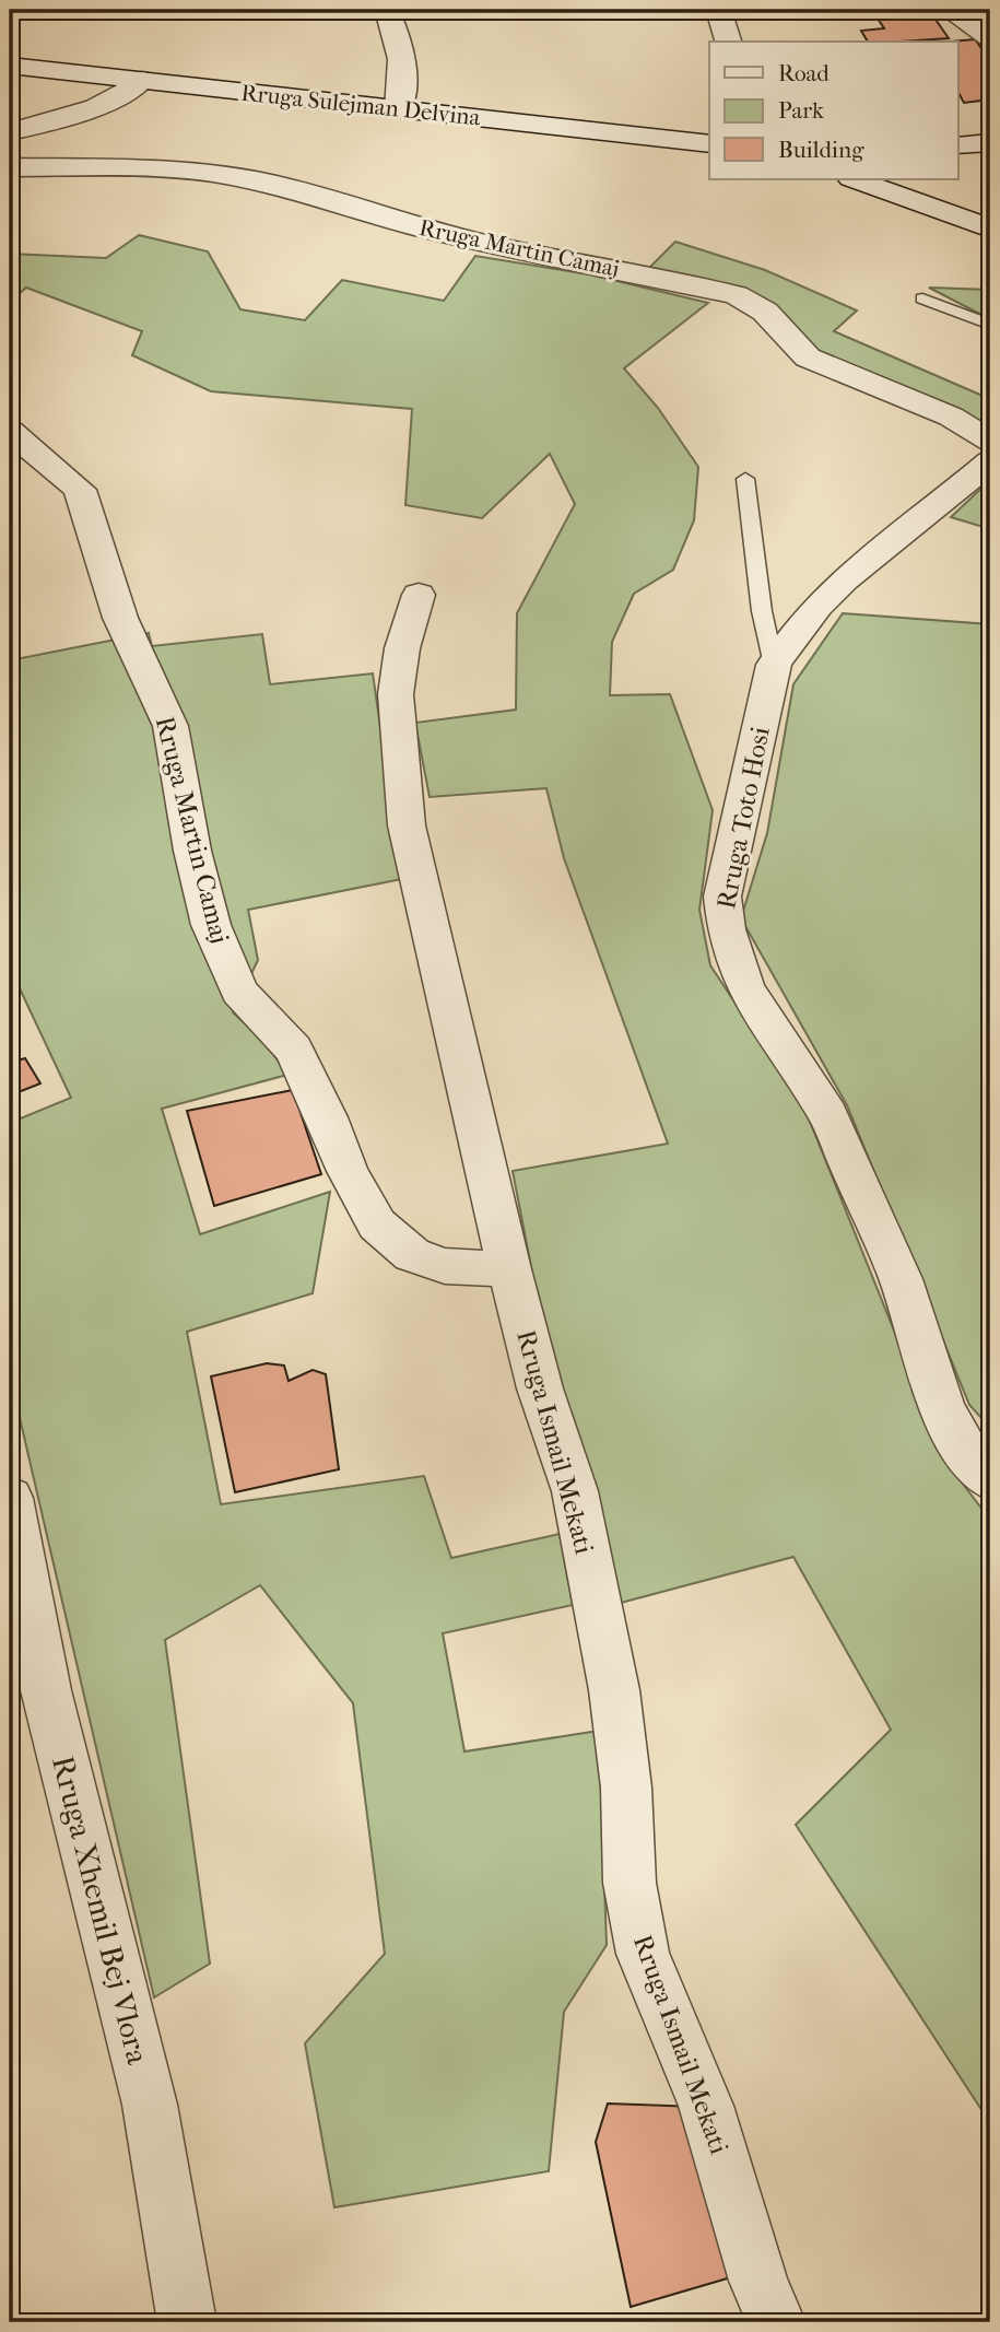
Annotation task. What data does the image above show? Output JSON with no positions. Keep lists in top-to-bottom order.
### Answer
{
  "streets": {
    "street": [
      "Rruga Sulejman Delvina",
      "Rruga Martin Camaj",
      "Rruga Toto Hosi",
      "Rruga Ismail Mekati",
      "Rruga Xhemil Bej Vlora"
    ]
  },
  "crossings": [
    ["Rruga Martin Camaj", "Rruga Ismail Mekati"]
  ],
  "legend": ["Road", "Park", "Building"]
}
